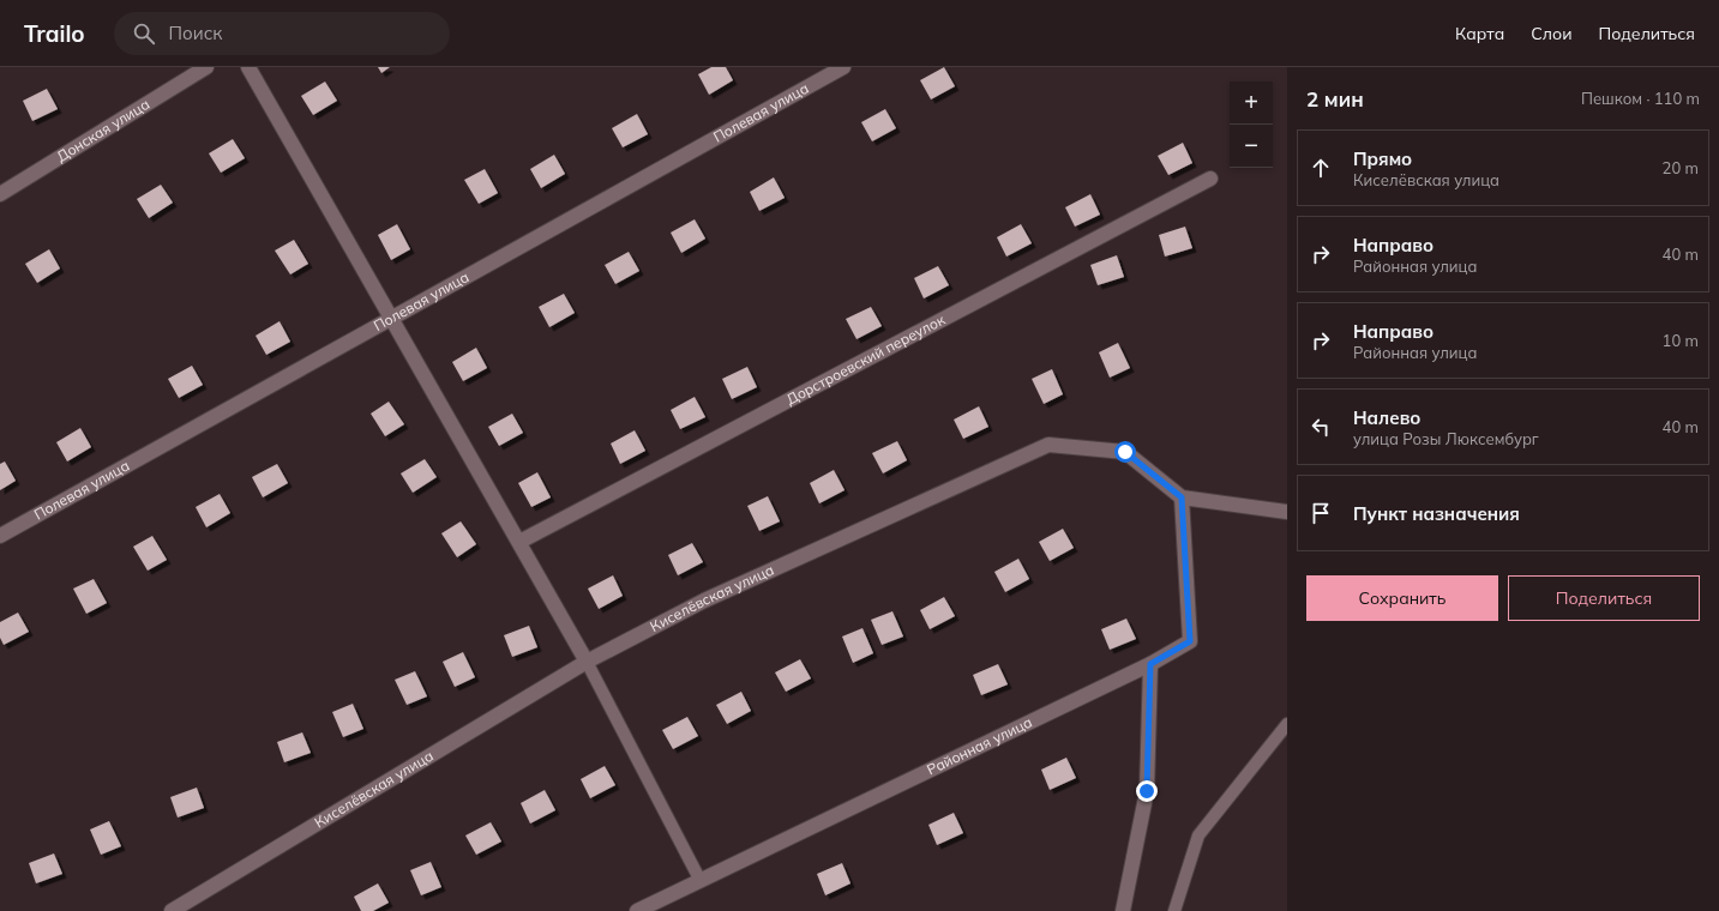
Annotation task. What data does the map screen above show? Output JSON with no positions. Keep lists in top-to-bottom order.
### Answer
{
  "streets": {
    "street": [
      "Полевая улица",
      "Донская улица",
      "Дорстроевский переулок",
      "Киселёвская улица",
      "Районная улица"
    ]
  },
  "crossings": [
    ["Киселёвская улица", "Районная улица"]
  ],
  "page": {
    "header": "Trailo",
    "search": "Поиск",
    "nav": ["Карта", "Слои", "Поделиться"],
    "heading": ["2 мин", "Пешком · 110 m"],
    "map_buttons": ["+", "−"],
    "list": [
      ["Прямо", "Киселёвская улица", "20 m"],
      ["Направо", "Районная улица", "40 m"],
      ["Направо", "Районная улица", "10 m"],
      ["Налево", "улица Розы Люксембург", "40 m"],
      "Пункт назначения"
    ],
    "buttons": ["Сохранить", "Поделиться"]
  }
}
